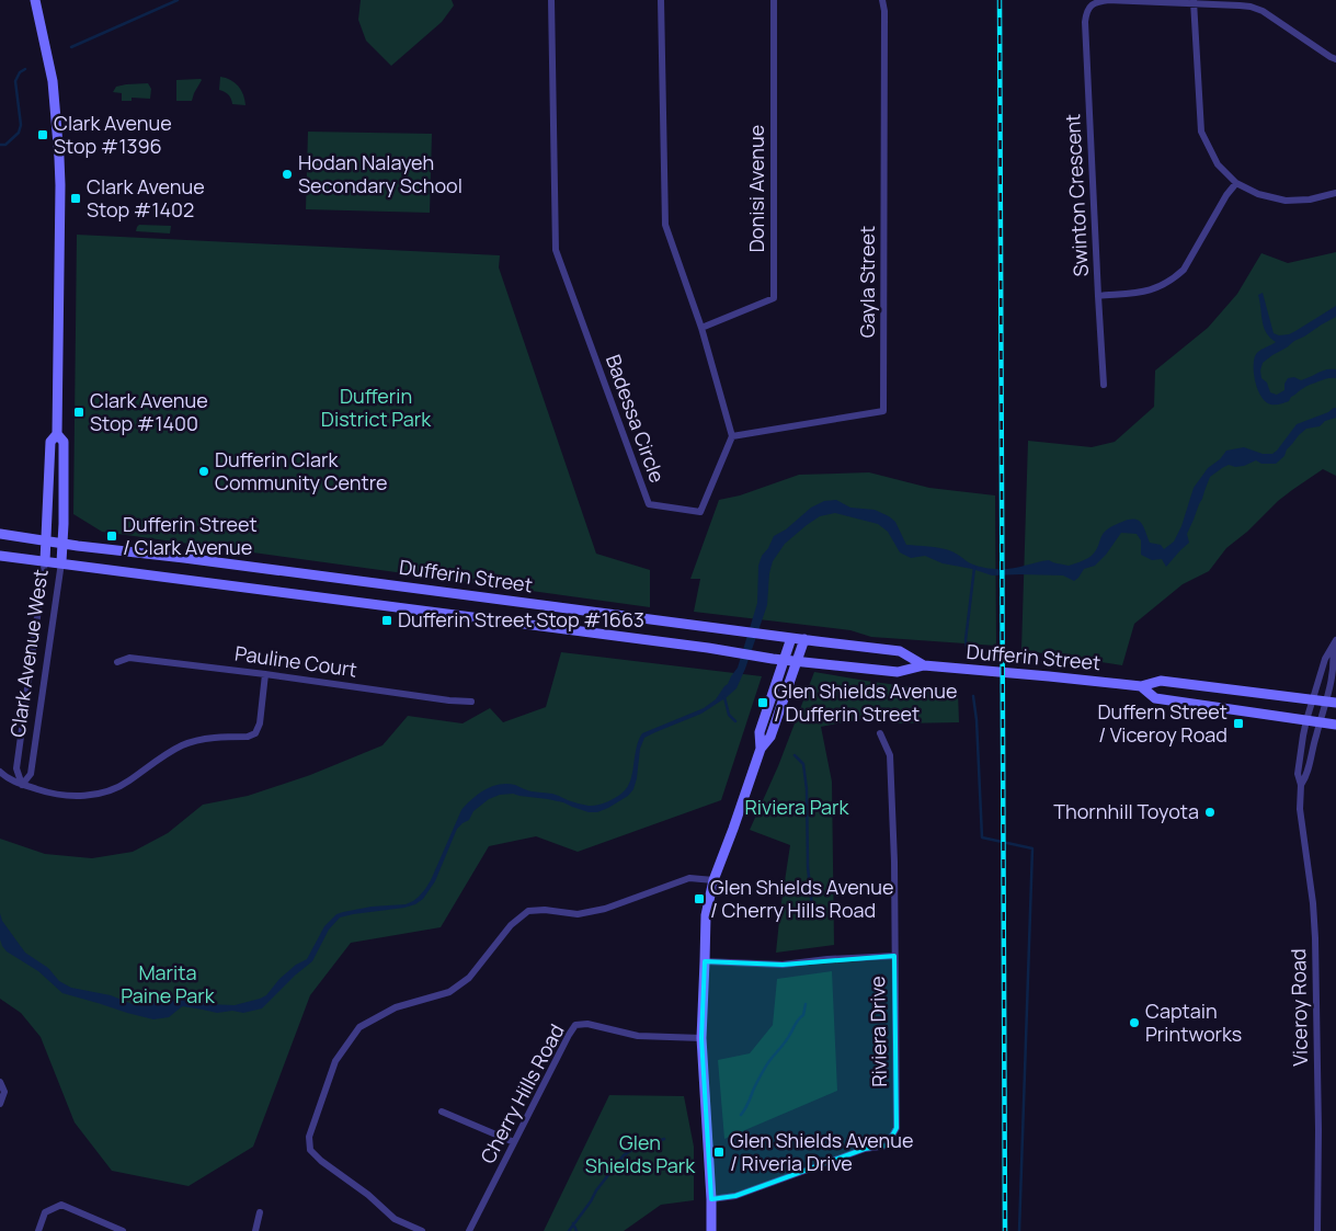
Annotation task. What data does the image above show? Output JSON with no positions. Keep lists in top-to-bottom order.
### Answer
{
  "streets": {
    "main road": ["Dufferin Street", "Clark Avenue West"],
    "street": [
      "Donisi Avenue",
      "Swinton Crescent",
      "Gayla Street",
      "Badessa Circle",
      "Pauline Court",
      "Viceroy Road",
      "Riviera Drive",
      "Cherry Hills Road"
    ]
  },
  "crossings": [
    ["Gayla Street", "Badessa Circle"],
    ["Dufferin Street", "Clark Avenue West"],
    ["Dufferin Street", "Viceroy Road"]
  ],
  "parks": [
    "Dufferin District Park",
    "Riviera Park",
    "Marita Paine Park",
    "Glen Shields Park"
  ],
  "places": {
    "transit": [
      "Clark Avenue Stop #1396",
      "Clark Avenue Stop #1402",
      "Clark Avenue Stop #1400",
      "Dufferin Street / Clark Avenue",
      "Dufferin Street Stop #1663",
      "Glen Shields Avenue / Dufferin Street",
      "Duffern Street / Viceroy Road",
      "Glen Shields Avenue / Cherry Hills Road",
      "Glen Shields Avenue / Riveria Drive"
    ],
    "other": [
      "Hodan Nalayeh Secondary School",
      "Dufferin Clark Community Centre",
      "Thornhill Toyota",
      "Captain Printworks"
    ]
  }
}
